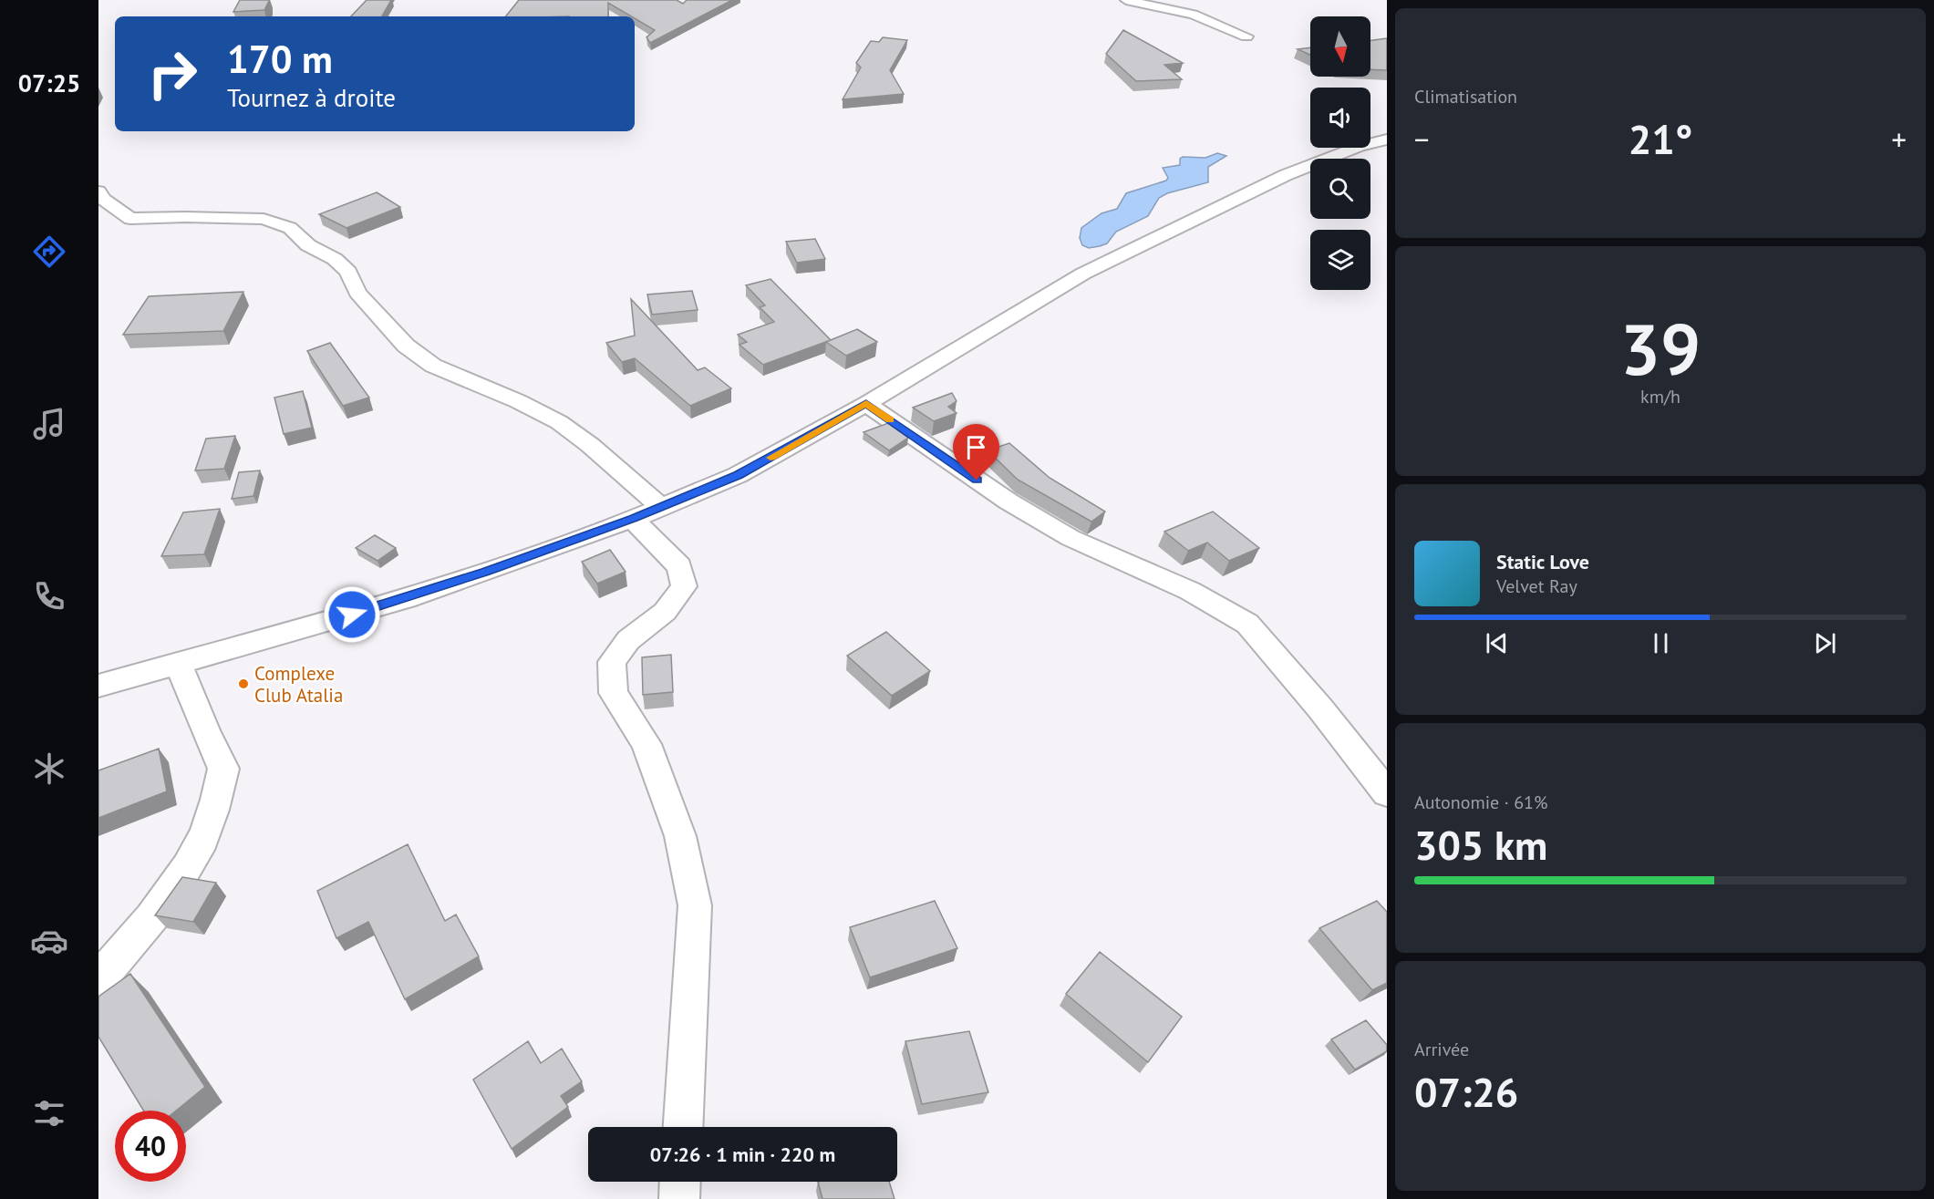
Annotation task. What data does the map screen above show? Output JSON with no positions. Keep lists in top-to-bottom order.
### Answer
{
  "places": ["Complexe Club Atalia"],
  "north": "bottom",
  "page": {
    "tabs": "07:25",
    "tile": [
      "Climatisation",
      ["39", "km/h"],
      ["Autonomie · 61%", "305 km"],
      ["Arrivée", "07:26"]
    ],
    "turn": ["170 m", "Tournez à droite"],
    "heat": ["−", "21°", "+"],
    "song": ["Static Love", "Velvet Ray"],
    "limit": "40",
    "trip": "07:26 · 1 min · 220 m"
  }
}
